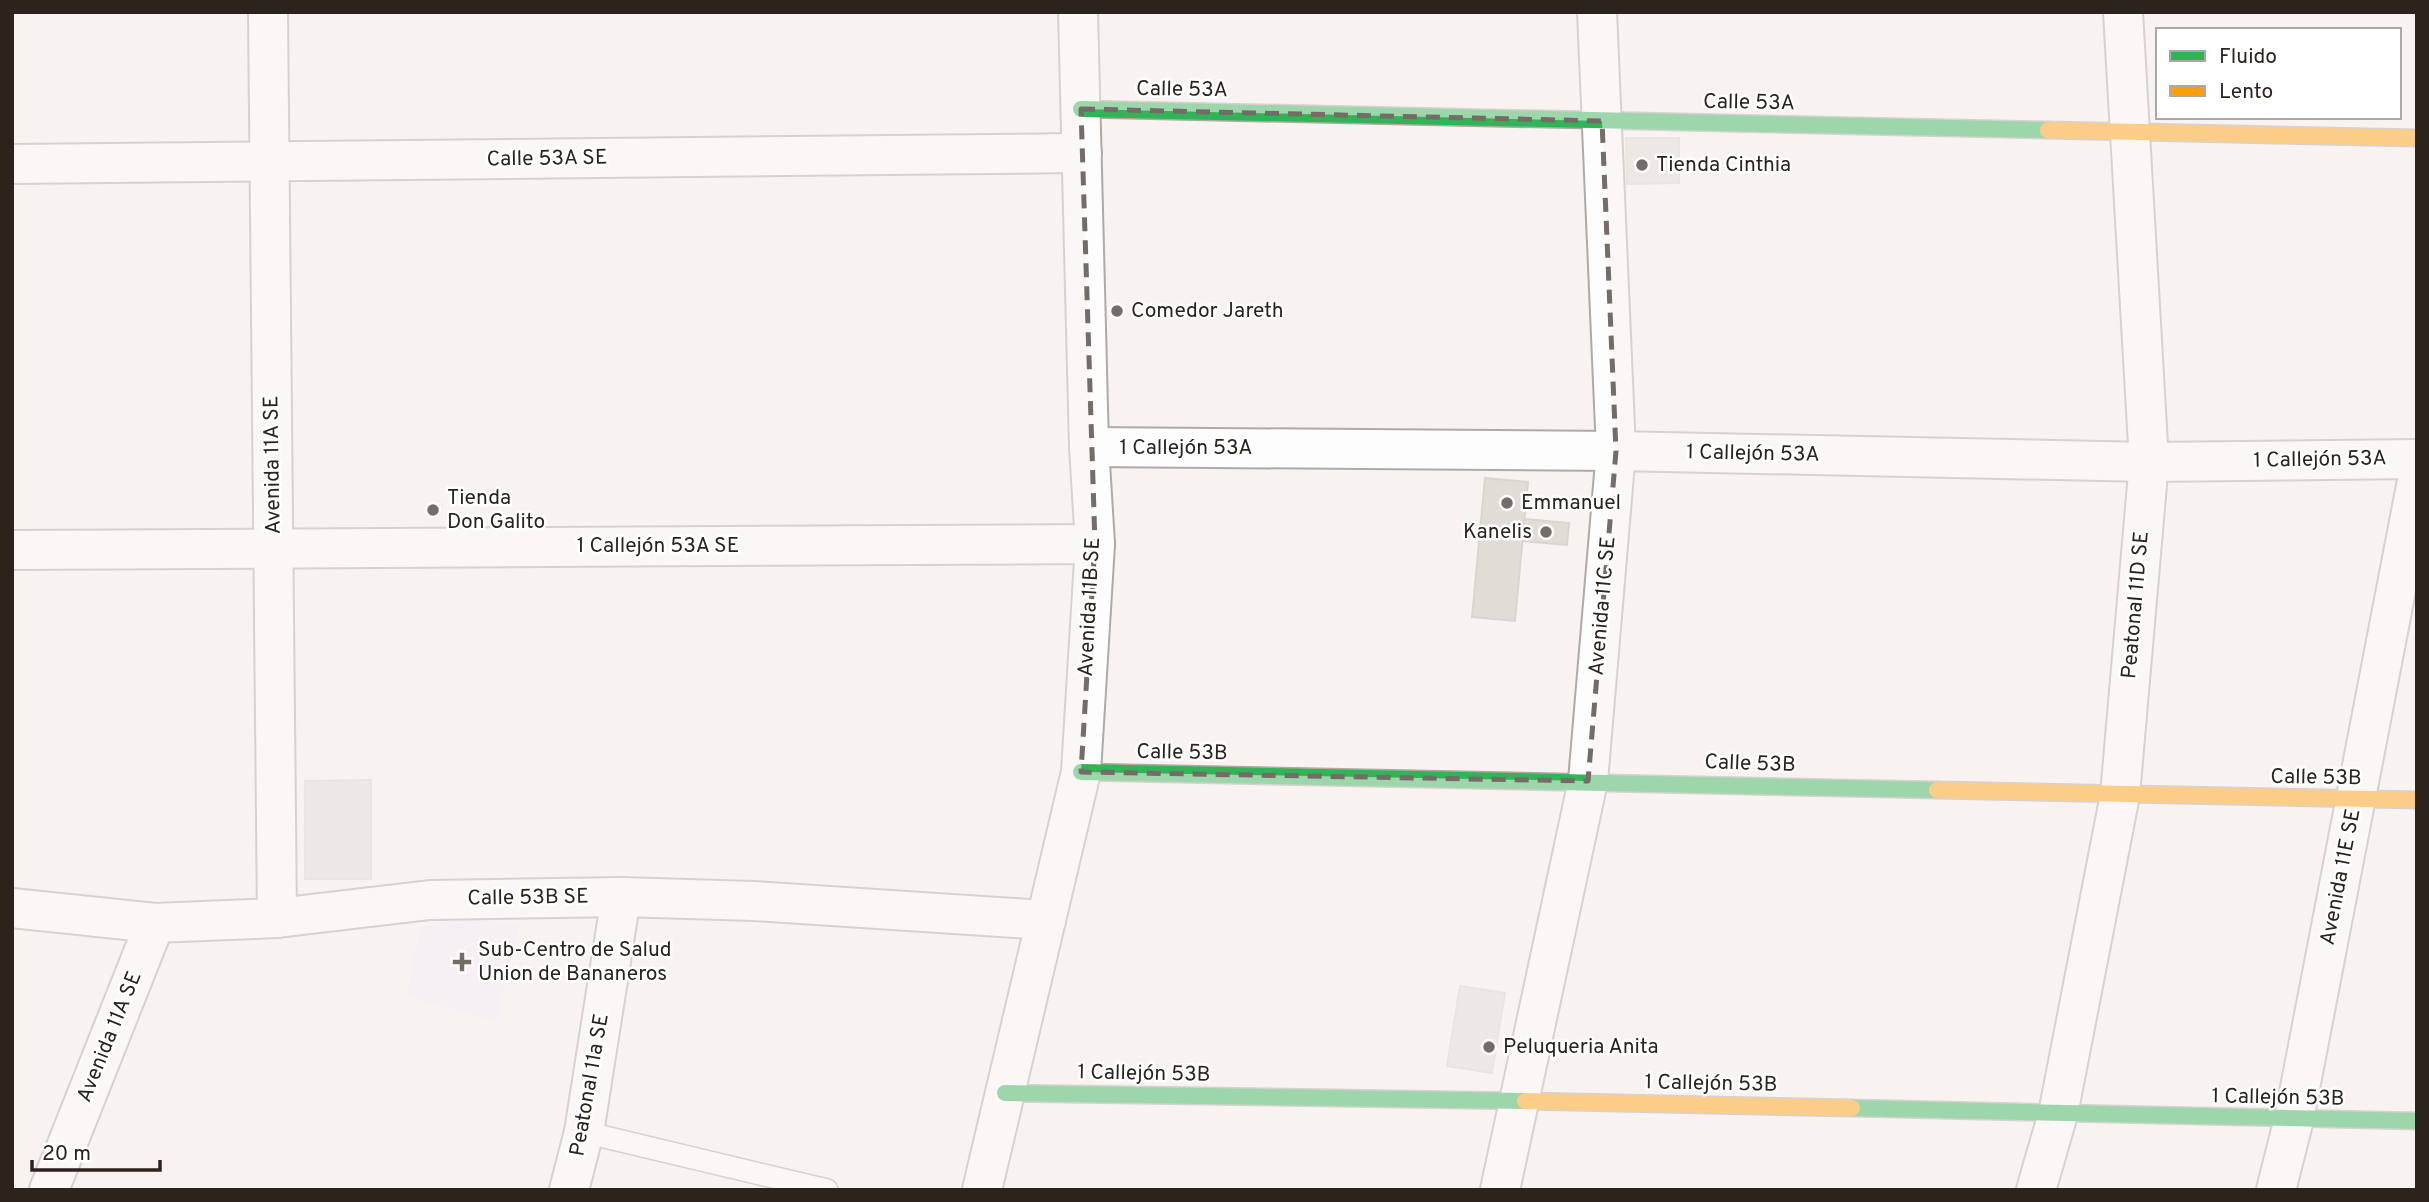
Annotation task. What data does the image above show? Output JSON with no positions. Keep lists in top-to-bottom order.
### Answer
{
  "streets": {
    "street": [
      "Calle 53A",
      "Calle 53A SE",
      "1 Callejón 53A",
      "Avenida 11A SE",
      "1 Callejón 53A SE",
      "Peatonal 11D SE",
      "Avenida 11C SE",
      "Avenida 11B SE",
      "Calle 53B",
      "Avenida 11E SE",
      "Calle 53B SE",
      "1 Callejón 53B",
      "Peatonal 11a SE"
    ]
  },
  "crossings": [
    ["Calle 53A", "Peatonal 11D SE"],
    ["Calle 53A", "Avenida 11C SE"],
    ["Calle 53A", "Avenida 11B SE"],
    ["Calle 53A SE", "Avenida 11A SE"],
    ["Calle 53A SE", "Avenida 11B SE"],
    ["1 Callejón 53A", "Peatonal 11D SE"],
    ["1 Callejón 53A", "Avenida 11C SE"],
    ["1 Callejón 53A", "Avenida 11B SE"],
    ["Avenida 11A SE", "1 Callejón 53A SE"],
    ["Avenida 11A SE", "Calle 53B SE"],
    ["1 Callejón 53A SE", "Avenida 11B SE"],
    ["Peatonal 11D SE", "Calle 53B"],
    ["Peatonal 11D SE", "1 Callejón 53B"],
    ["Avenida 11C SE", "Calle 53B"],
    ["Avenida 11C SE", "1 Callejón 53B"],
    ["Avenida 11B SE", "Calle 53B"],
    ["Avenida 11B SE", "Calle 53B SE"],
    ["Avenida 11B SE", "1 Callejón 53B"],
    ["Calle 53B", "Avenida 11E SE"],
    ["Avenida 11E SE", "1 Callejón 53B"],
    ["Calle 53B SE", "Peatonal 11a SE"]
  ],
  "places": {
    "other": [
      "Tienda Cinthia",
      "Comedor Jareth",
      "Emmanuel",
      "Tienda Don Galito",
      "Kanelis",
      "Peluqueria Anita"
    ],
    "health": ["Sub-Centro de Salud Union de Bananeros"]
  },
  "legend": ["Fluido", "Lento"],
  "scale_bar": "20 m"
}
